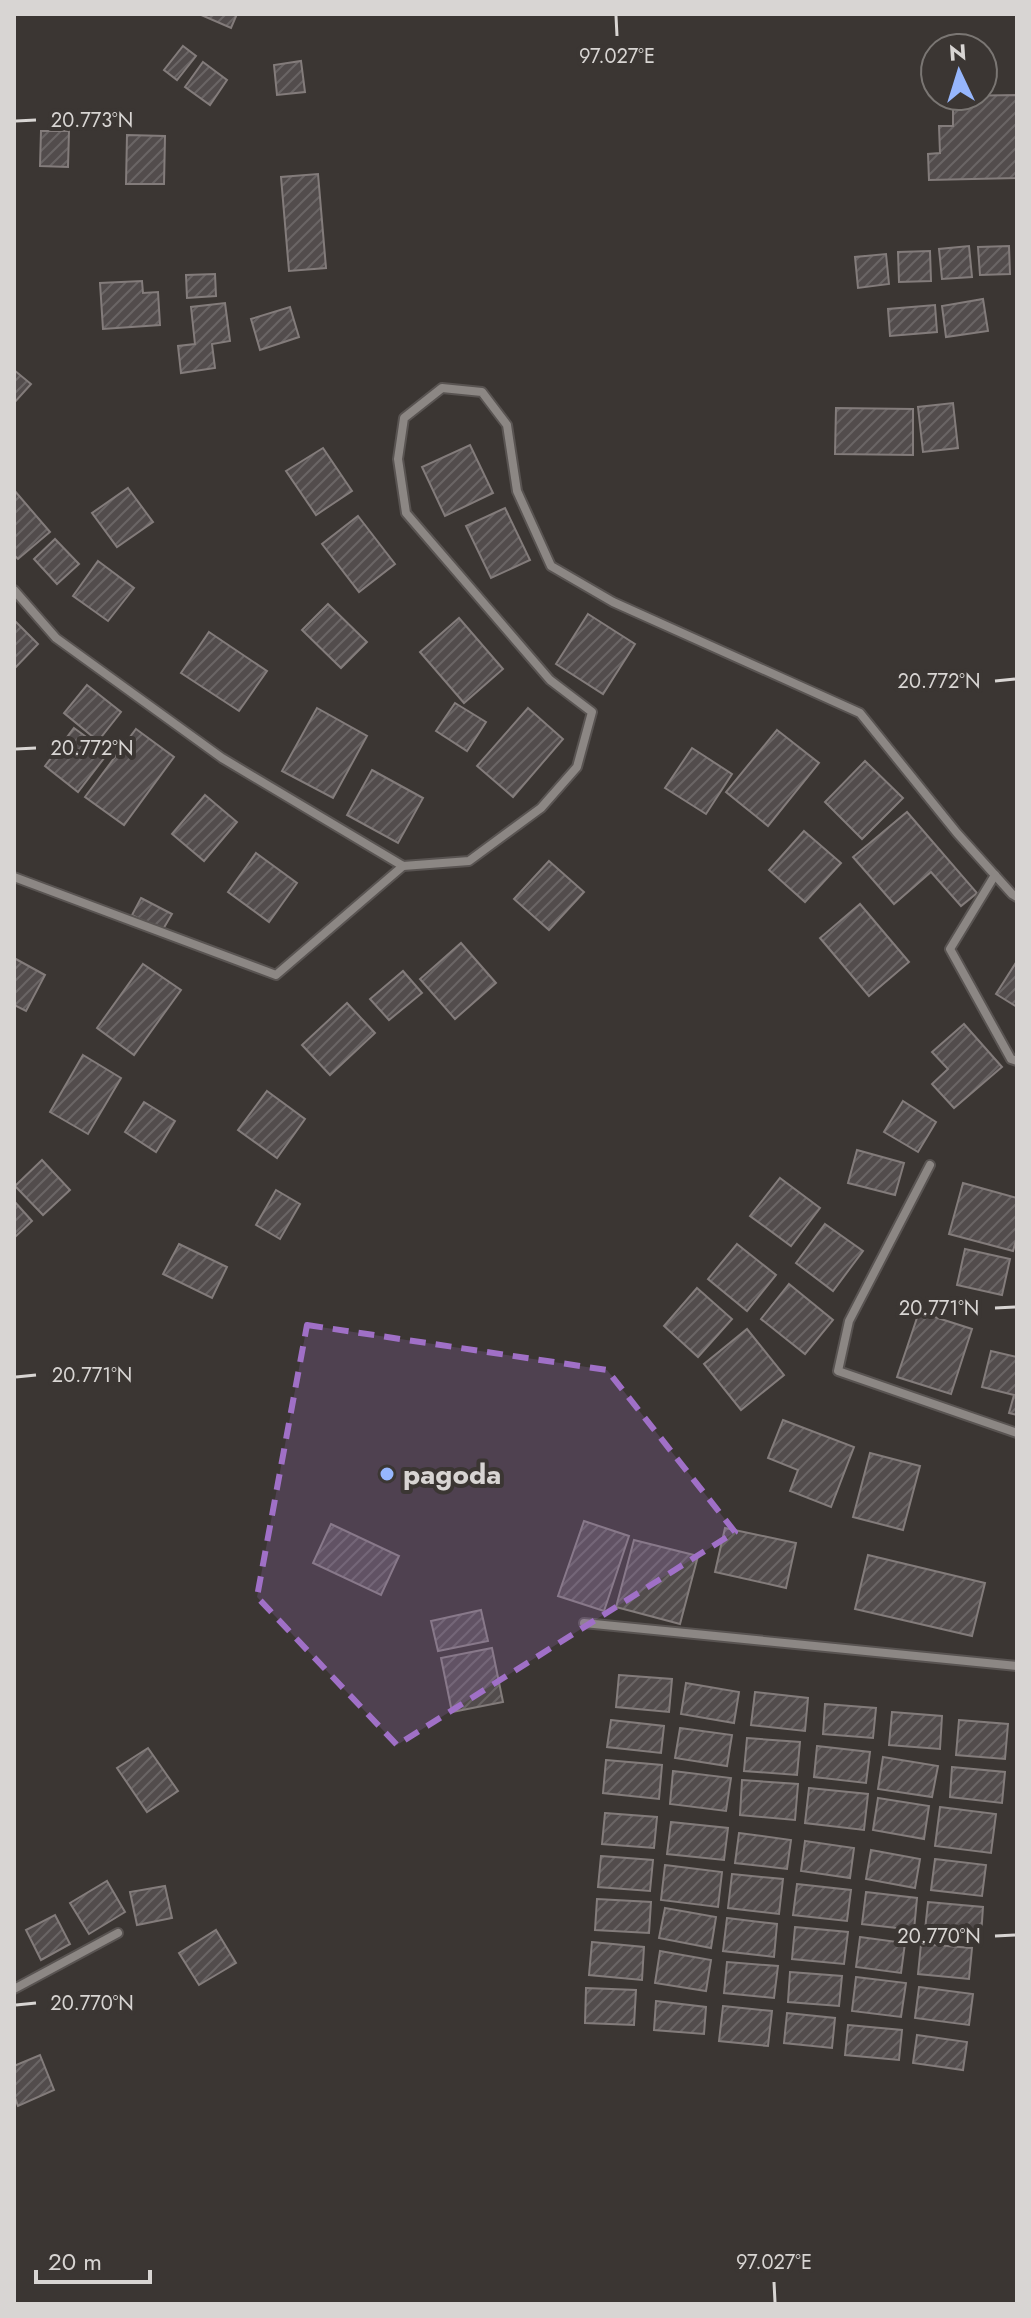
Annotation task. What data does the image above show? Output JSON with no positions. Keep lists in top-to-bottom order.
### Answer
{
  "places": ["pagoda"],
  "scale_bar": "20 m",
  "north": "top",
  "coordinates": [
    "97.027°E",
    "20.773°N",
    "20.772°N",
    "20.771°N",
    "20.770°N"
  ]
}
